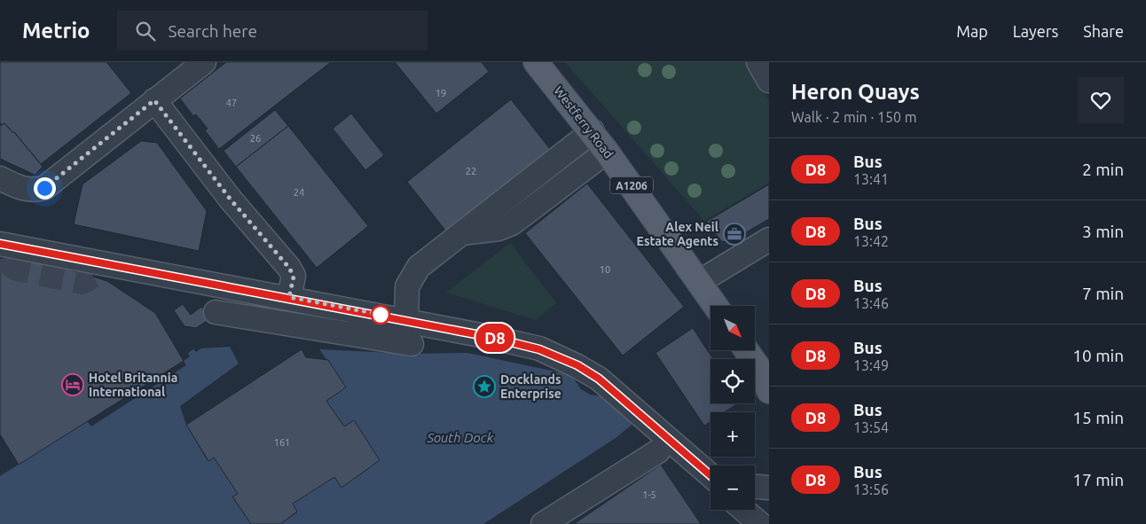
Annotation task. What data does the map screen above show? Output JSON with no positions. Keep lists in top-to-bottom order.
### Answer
{
  "streets": {
    "main road": ["Westferry Road", "A1206"]
  },
  "water": ["South Dock"],
  "places": {
    "office": ["Alex Neil Estate Agents"],
    "hotel": ["Hotel Britannia International"],
    "place": ["Docklands Enterprise"]
  },
  "lines": ["bus line D8"],
  "house_numbers": [
    "19",
    "47",
    "26",
    "22",
    "24",
    "10",
    "161",
    "1-5"
  ],
  "north": "bottom right",
  "page": {
    "header": "Metrio",
    "search": "Search here",
    "nav": ["Map", "Layers", "Share"],
    "on_map": "D8",
    "heading": ["Heron Quays", "Walk · 2 min · 150 m"],
    "list": [
      {
        "mark": "D8",
        "name": "Bus",
        "note": "13:41",
        "value": "2 min"
      },
      {
        "mark": "D8",
        "name": "Bus",
        "note": "13:42",
        "value": "3 min"
      },
      {
        "mark": "D8",
        "name": "Bus",
        "note": "13:46",
        "value": "7 min"
      },
      {
        "mark": "D8",
        "name": "Bus",
        "note": "13:49",
        "value": "10 min"
      },
      {
        "mark": "D8",
        "name": "Bus",
        "note": "13:54",
        "value": "15 min"
      },
      {
        "mark": "D8",
        "name": "Bus",
        "note": "13:56",
        "value": "17 min"
      }
    ],
    "map_buttons": ["+", "−"]
  }
}
